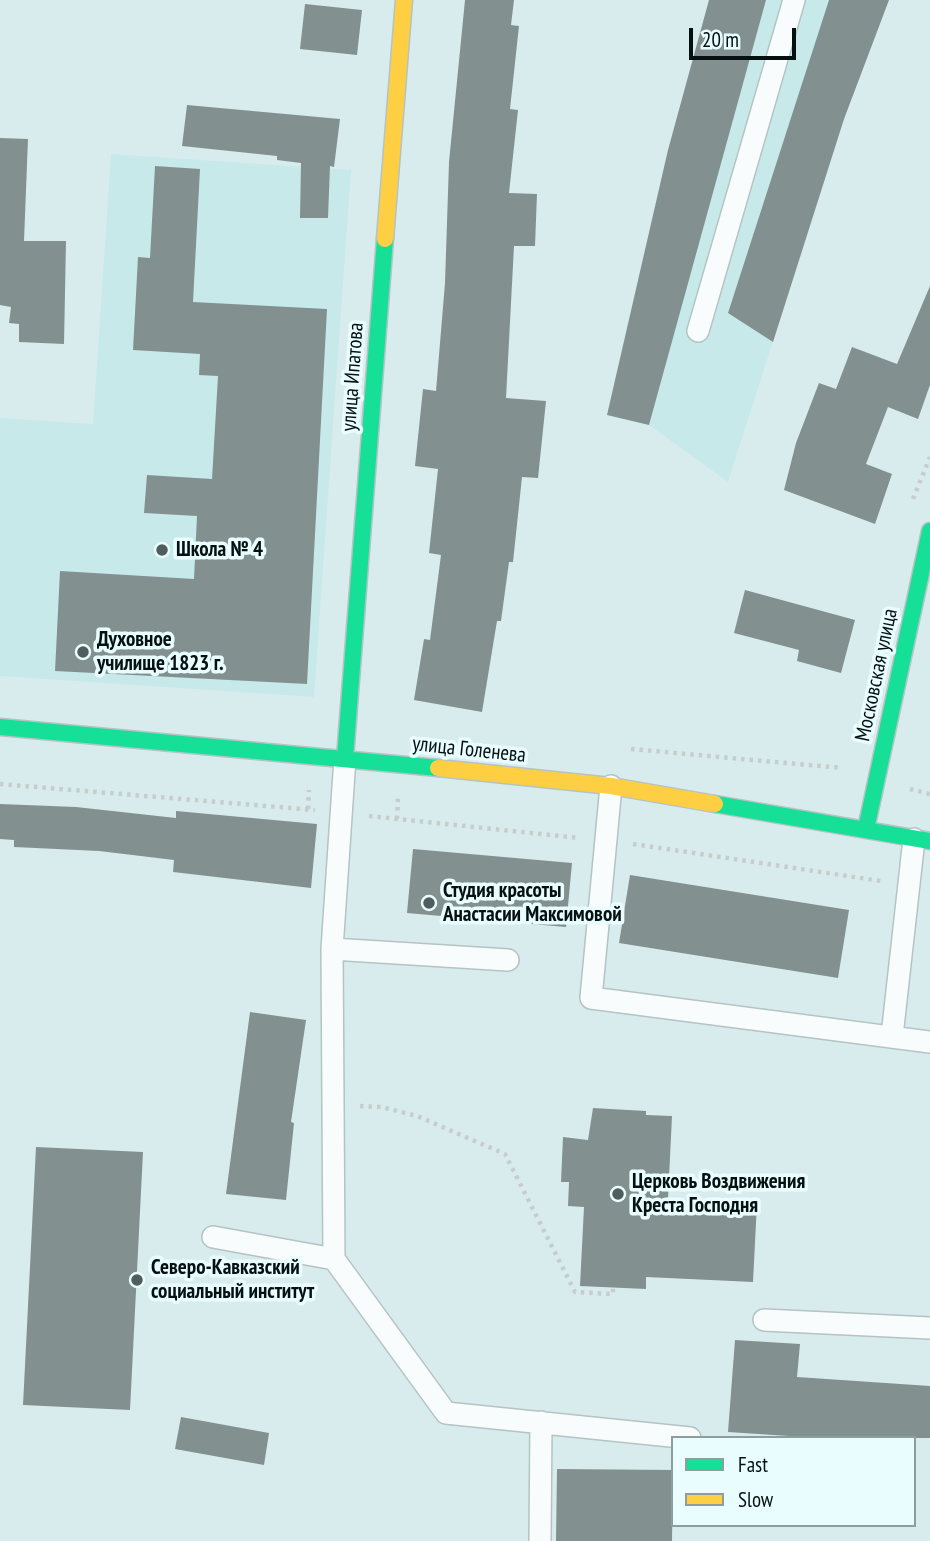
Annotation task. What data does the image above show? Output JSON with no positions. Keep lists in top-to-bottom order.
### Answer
{
  "streets": {
    "street": ["улица Ипатова", "Московская улица", "улица Голенева"]
  },
  "crossings": [
    ["улица Ипатова", "улица Голенева"],
    ["Московская улица", "улица Голенева"]
  ],
  "places": [
    "Школа № 4",
    "Духовное училище 1823 г.",
    "Студия красоты Анастасии Максимовой",
    "Церковь Воздвижения Креста Господня",
    "Северо-Кавказский социальный институт"
  ],
  "legend": ["Fast", "Slow"],
  "scale_bar": "20 m"
}
